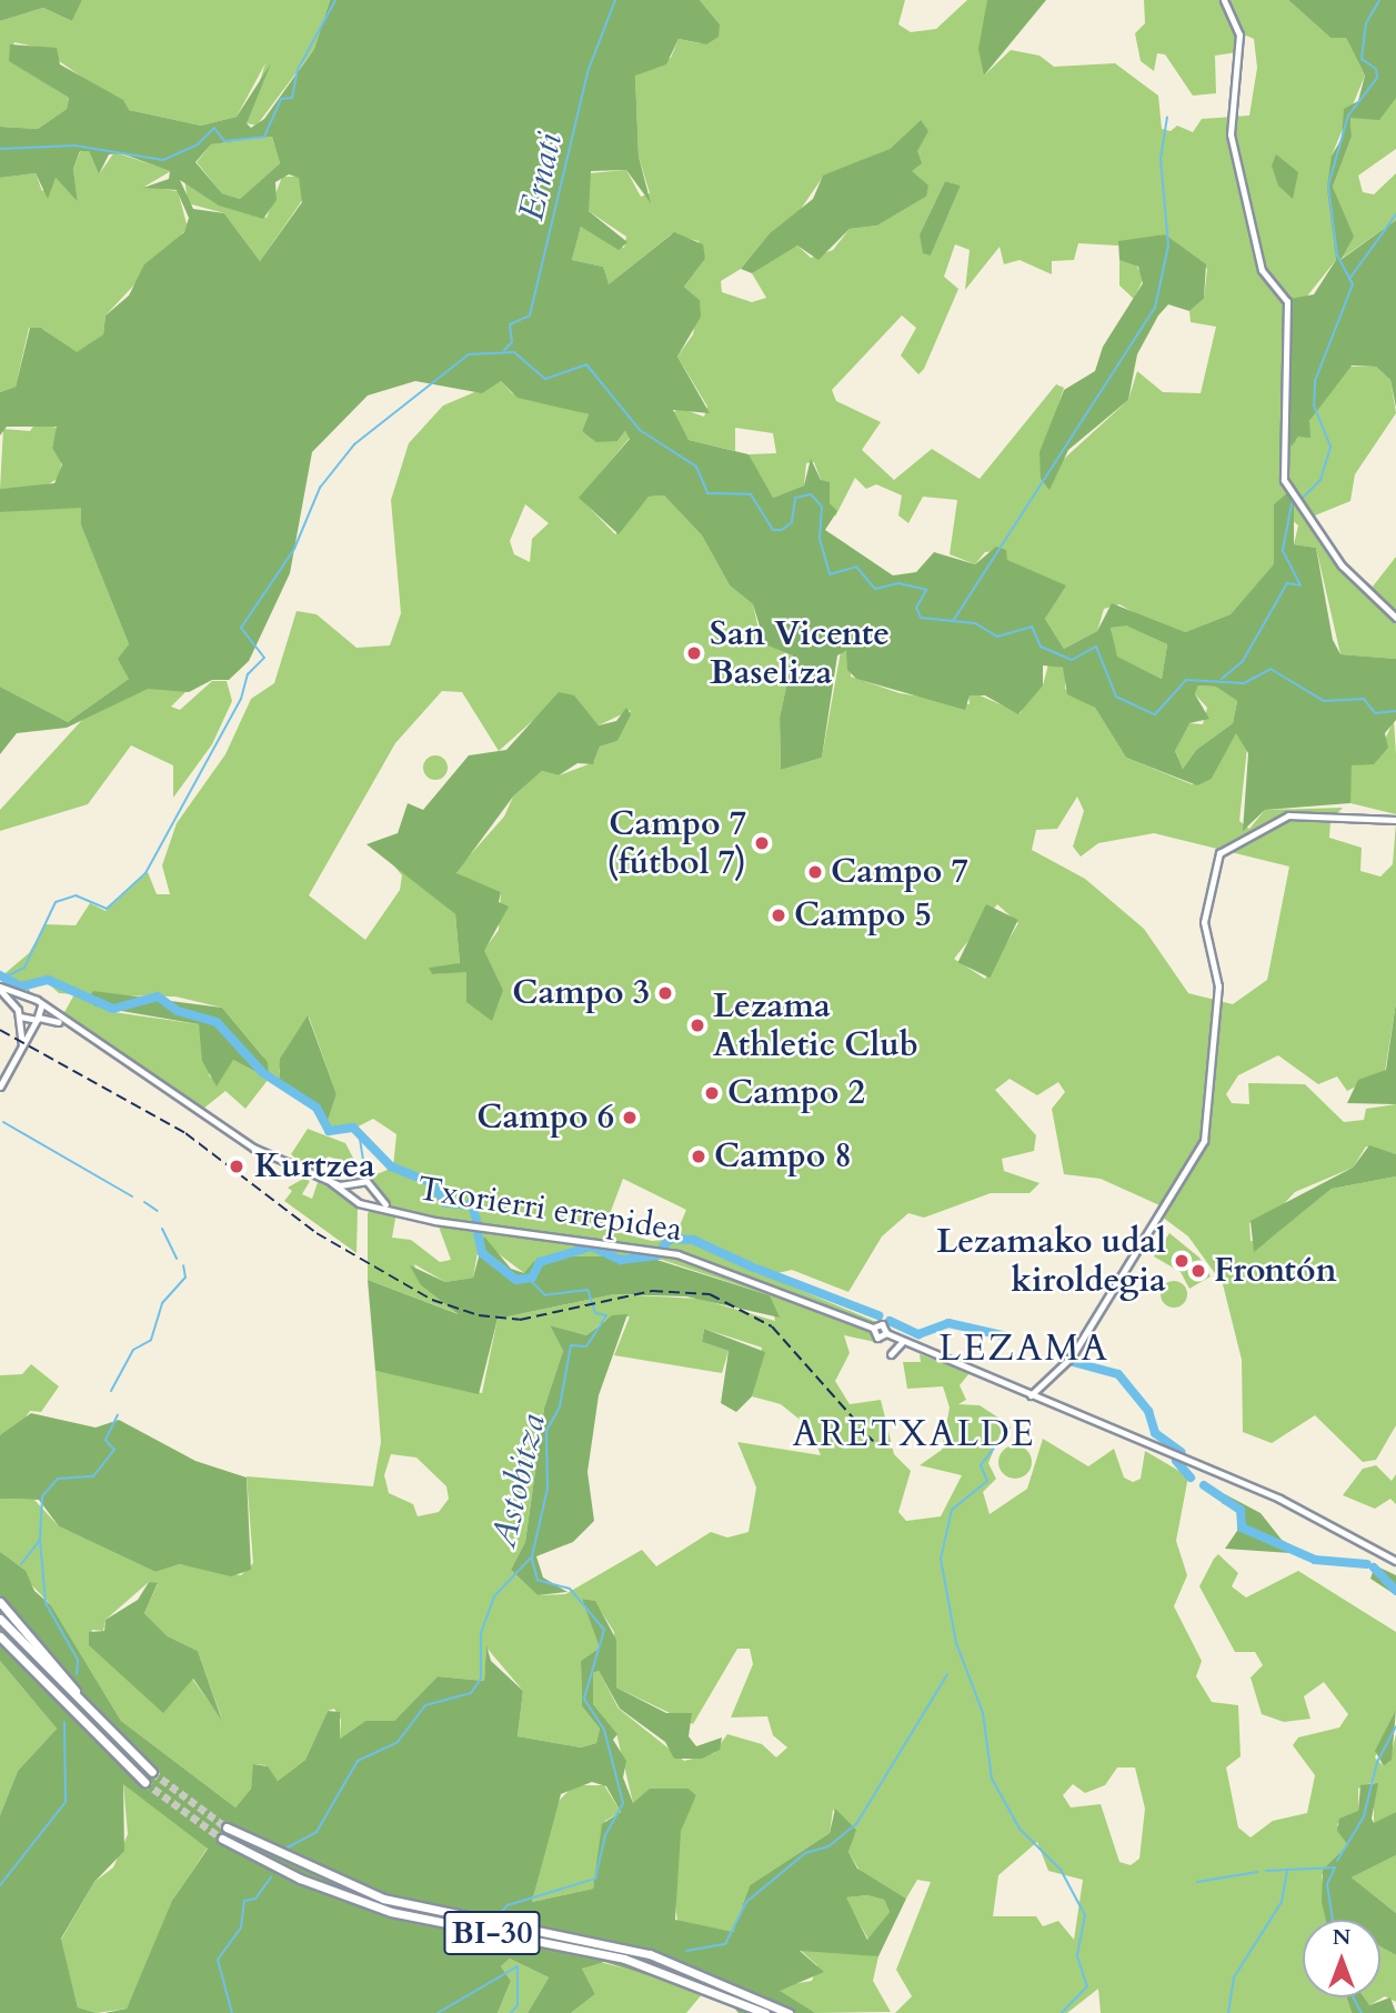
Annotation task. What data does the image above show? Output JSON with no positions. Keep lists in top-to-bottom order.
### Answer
{
  "streets": {
    "highway": ["BI-30"],
    "street": ["Txorierri errepidea"]
  },
  "districts": ["LEZAMA", "ARETXALDE"],
  "water": ["Ernati", "Astobitza"],
  "places": [
    "San Vicente Baseliza",
    "Campo 7 (fútbol 7)",
    "Campo 7",
    "Campo 5",
    "Campo 3",
    "Lezama Athletic Club",
    "Campo 2",
    "Campo 6",
    "Campo 8",
    "Kurtzea",
    "Lezamako udal kiroldegia",
    "Frontón"
  ],
  "north": "top"
}
